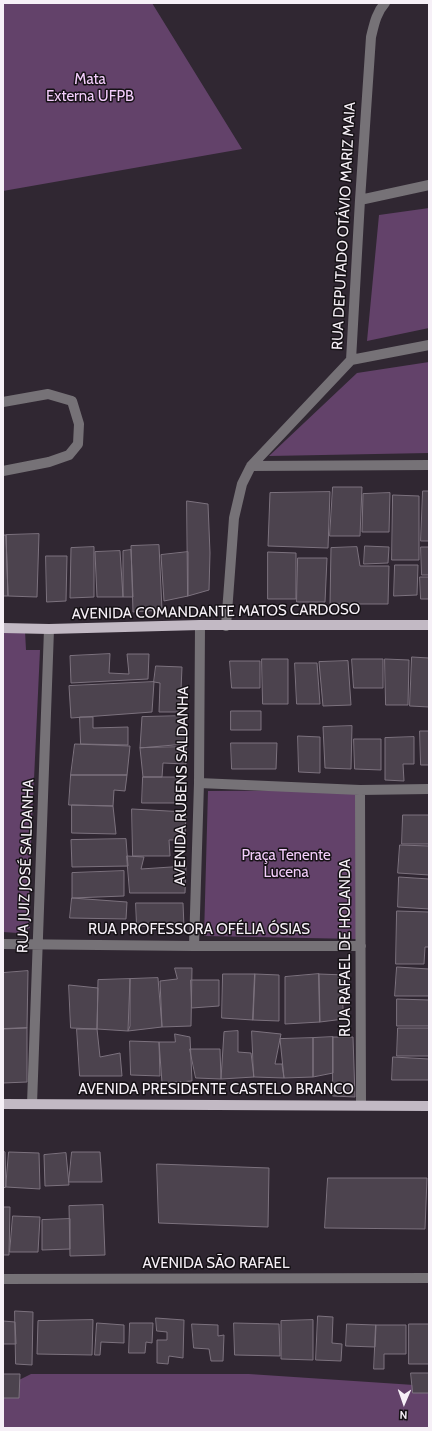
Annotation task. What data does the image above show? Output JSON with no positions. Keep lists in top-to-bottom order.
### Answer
{
  "streets": {
    "main road": ["AVENIDA COMANDANTE MATOS CARDOSO", "AVENIDA PRESIDENTE CASTELO BRANCO"],
    "street": [
      "RUA DEPUTADO OTÁVIO MARIZ MAIA",
      "AVENIDA RUBENS SALDANHA",
      "RUA JUIZ JOSÉ SALDANHA",
      "RUA PROFESSORA OFÉLIA ÓSIAS",
      "RUA RAFAEL DE HOLANDA",
      "AVENIDA SÃO RAFAEL"
    ]
  },
  "crossings": [
    ["RUA DEPUTADO OTÁVIO MARIZ MAIA", "AVENIDA COMANDANTE MATOS CARDOSO"],
    ["AVENIDA COMANDANTE MATOS CARDOSO", "AVENIDA RUBENS SALDANHA"],
    ["AVENIDA COMANDANTE MATOS CARDOSO", "RUA JUIZ JOSÉ SALDANHA"],
    ["AVENIDA RUBENS SALDANHA", "RUA PROFESSORA OFÉLIA ÓSIAS"],
    ["RUA JUIZ JOSÉ SALDANHA", "RUA PROFESSORA OFÉLIA ÓSIAS"],
    ["RUA JUIZ JOSÉ SALDANHA", "AVENIDA PRESIDENTE CASTELO BRANCO"],
    ["RUA PROFESSORA OFÉLIA ÓSIAS", "RUA RAFAEL DE HOLANDA"],
    ["RUA RAFAEL DE HOLANDA", "AVENIDA PRESIDENTE CASTELO BRANCO"]
  ],
  "parks": ["Mata Externa UFPB", "Praça Tenente Lucena"],
  "north": "bottom"
}
